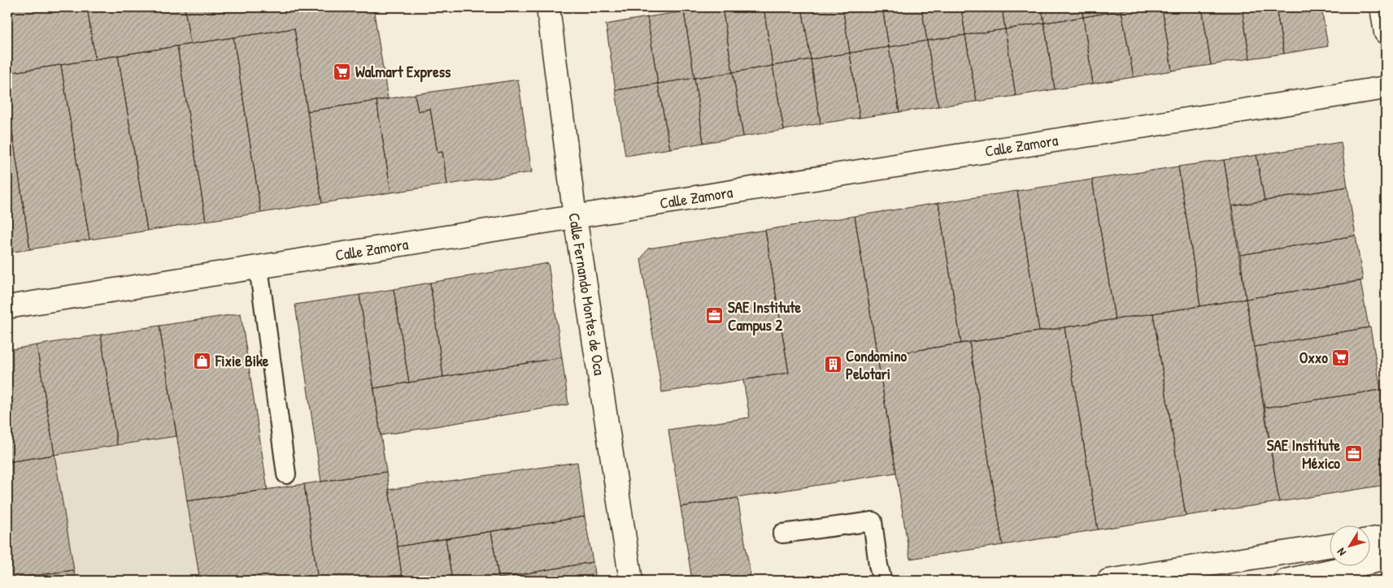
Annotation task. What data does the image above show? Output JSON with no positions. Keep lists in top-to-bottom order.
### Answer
{
  "streets": {
    "main road": ["Calle Zamora", "Calle Fernando Montes de Oca"]
  },
  "crossings": [
    ["Calle Zamora", "Calle Fernando Montes de Oca"]
  ],
  "places": {
    "supermarket": ["Walmart Express", "Oxxo"],
    "office": ["SAE Institute Campus 2", "SAE Institute México"],
    "shop": ["Fixie Bike"],
    "building": ["Condomino Pelotari"]
  },
  "north": "bottom left"
}
